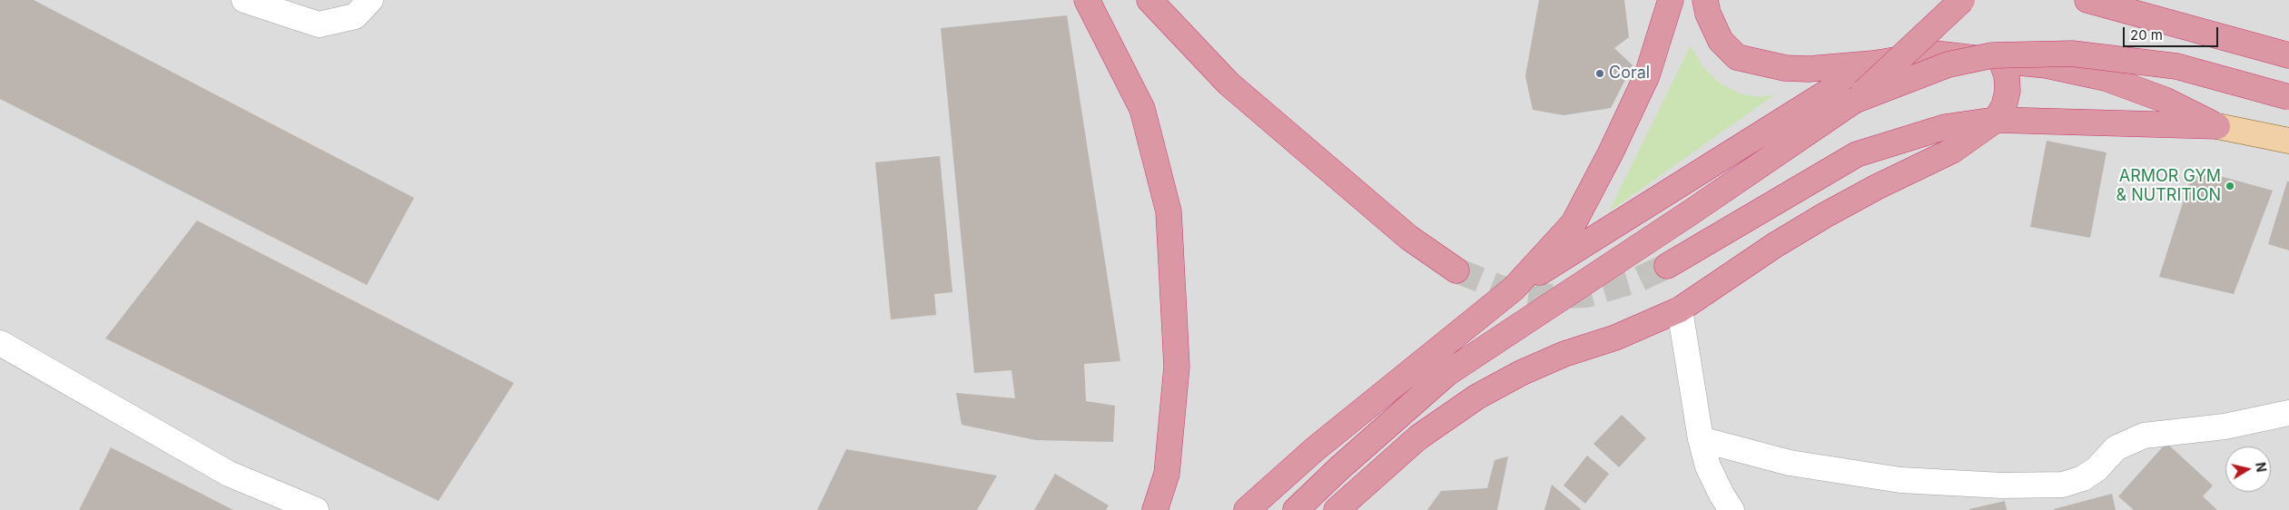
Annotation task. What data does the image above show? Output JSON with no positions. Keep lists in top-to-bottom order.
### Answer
{
  "places": ["Coral", "ARMOR GYM & NUTRITION"],
  "scale_bar": "20 m",
  "north": "right"
}
